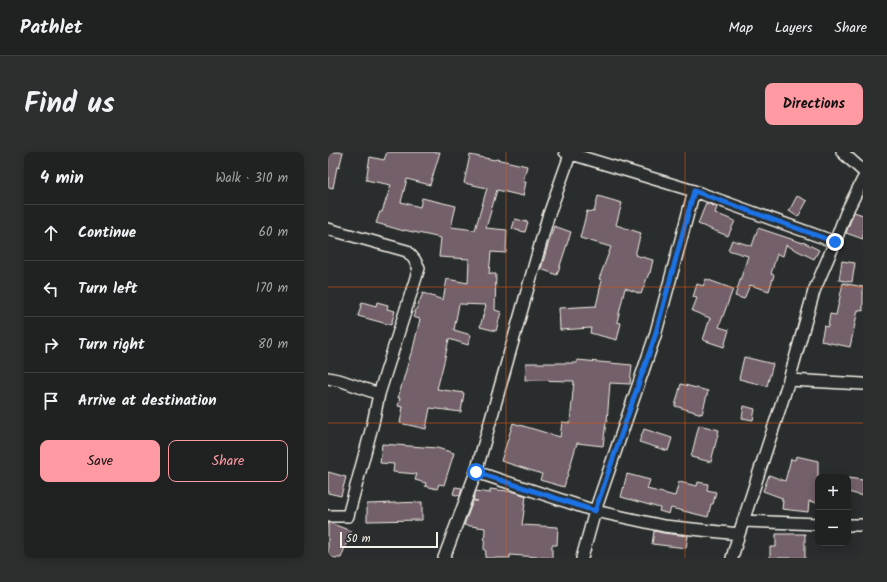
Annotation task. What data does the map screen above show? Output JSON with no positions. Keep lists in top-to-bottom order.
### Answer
{
  "scale_bar": "50 m",
  "page": {
    "header": "Pathlet",
    "nav": ["Map", "Layers", "Share"],
    "title": "Find us",
    "buttons": [
      "Directions",
      ["Save", "Share"]
    ],
    "heading": ["4 min", "Walk · 310 m"],
    "list": [
      ["Continue", "60 m"],
      ["Turn left", "170 m"],
      ["Turn right", "80 m"],
      "Arrive at destination"
    ],
    "map_buttons": ["+", "−"],
    "scale": "50 m"
  }
}
